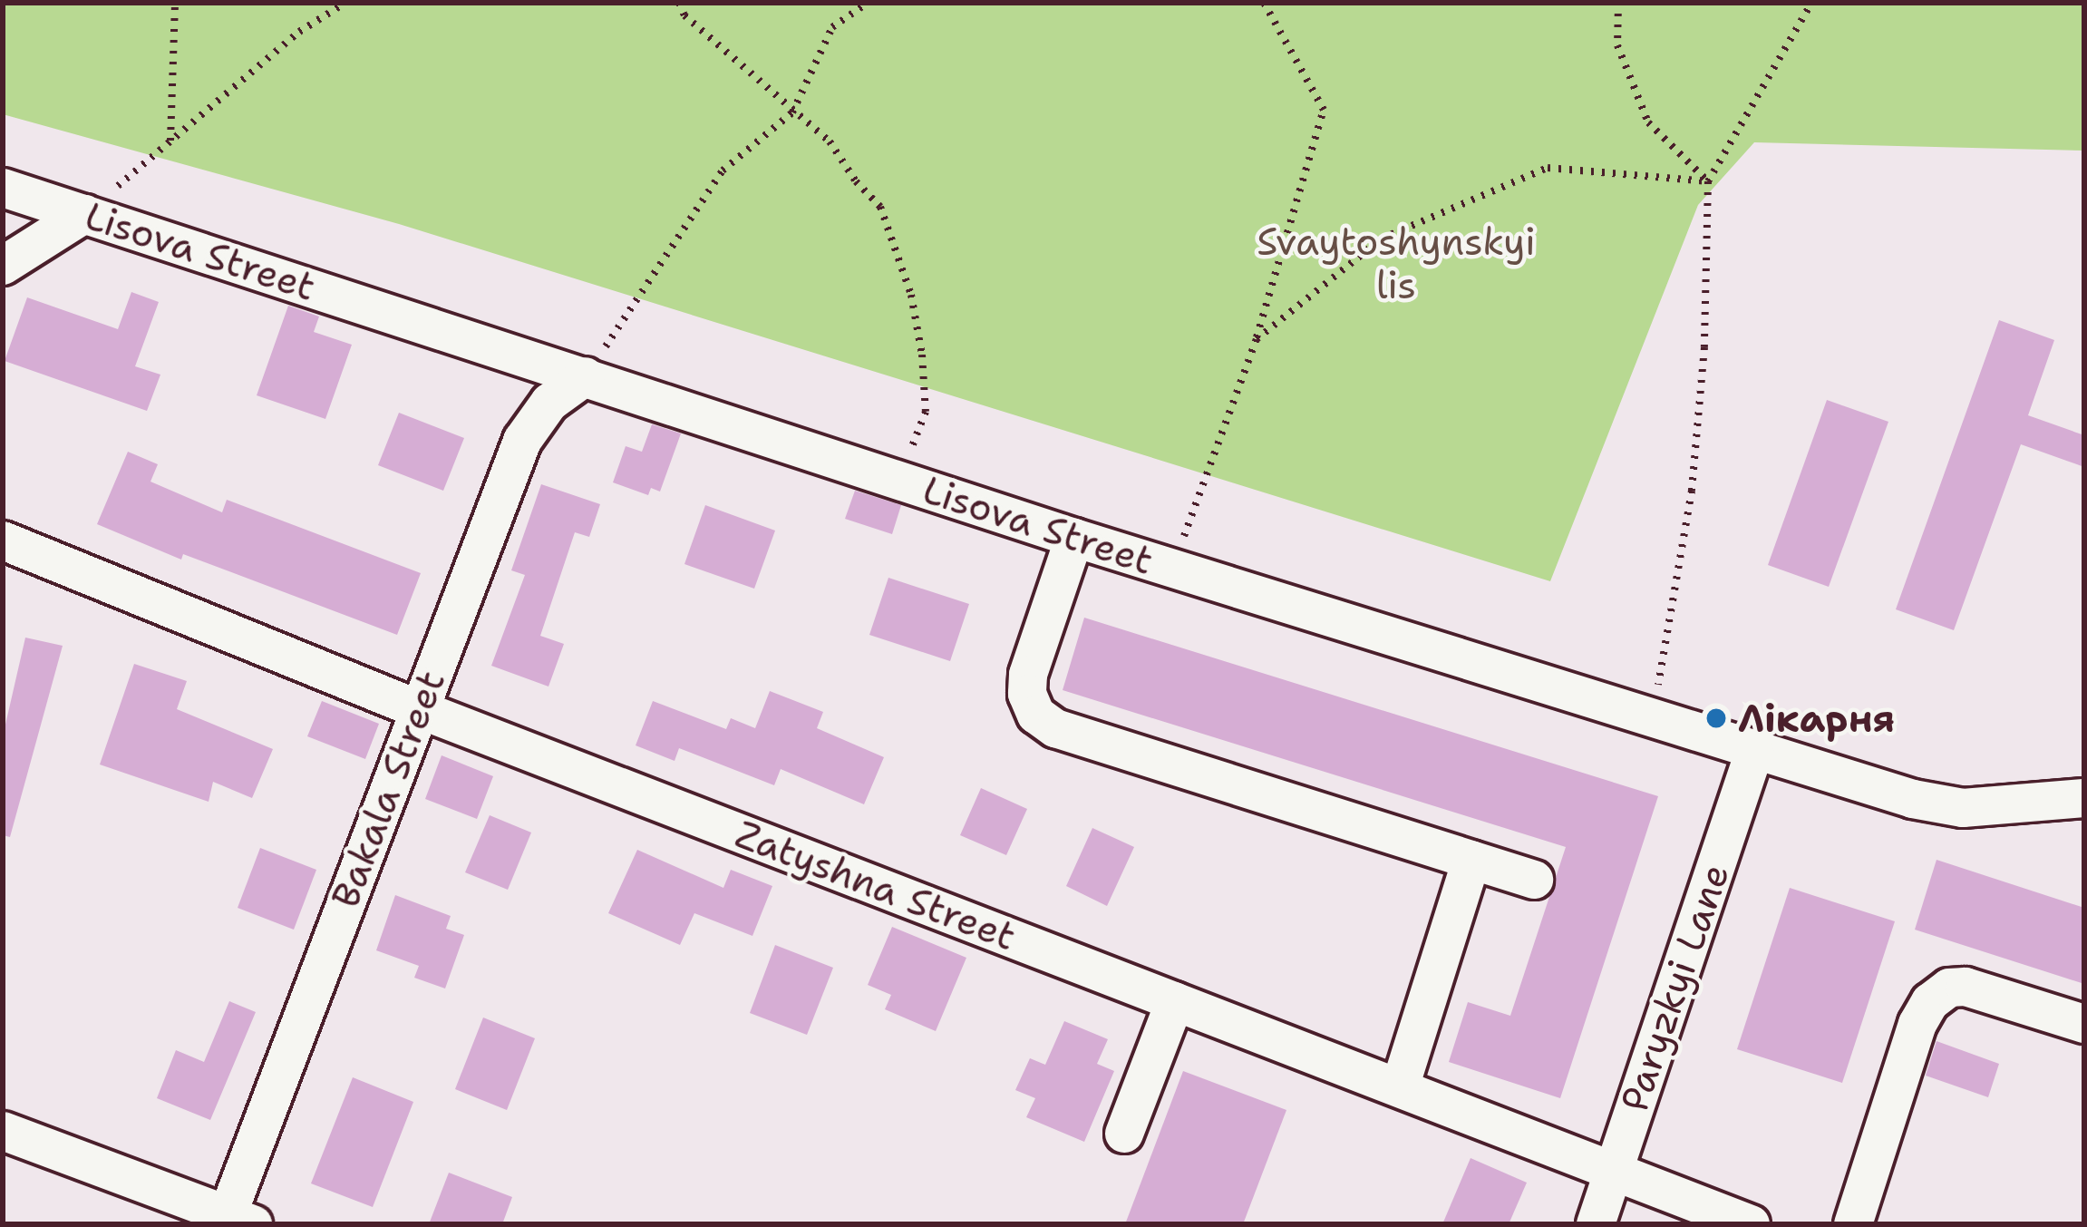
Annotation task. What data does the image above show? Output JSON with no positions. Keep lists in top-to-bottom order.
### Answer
{
  "streets": {
    "street": [
      "Lisova Street",
      "Bakala Street",
      "Zatyshna Street",
      "Paryzkyi Lane"
    ]
  },
  "crossings": [
    ["Lisova Street", "Bakala Street"],
    ["Lisova Street", "Paryzkyi Lane"],
    ["Bakala Street", "Zatyshna Street"],
    ["Zatyshna Street", "Paryzkyi Lane"]
  ],
  "parks": ["Svaytoshynskyi lis"],
  "places": ["Лікарня"]
}
